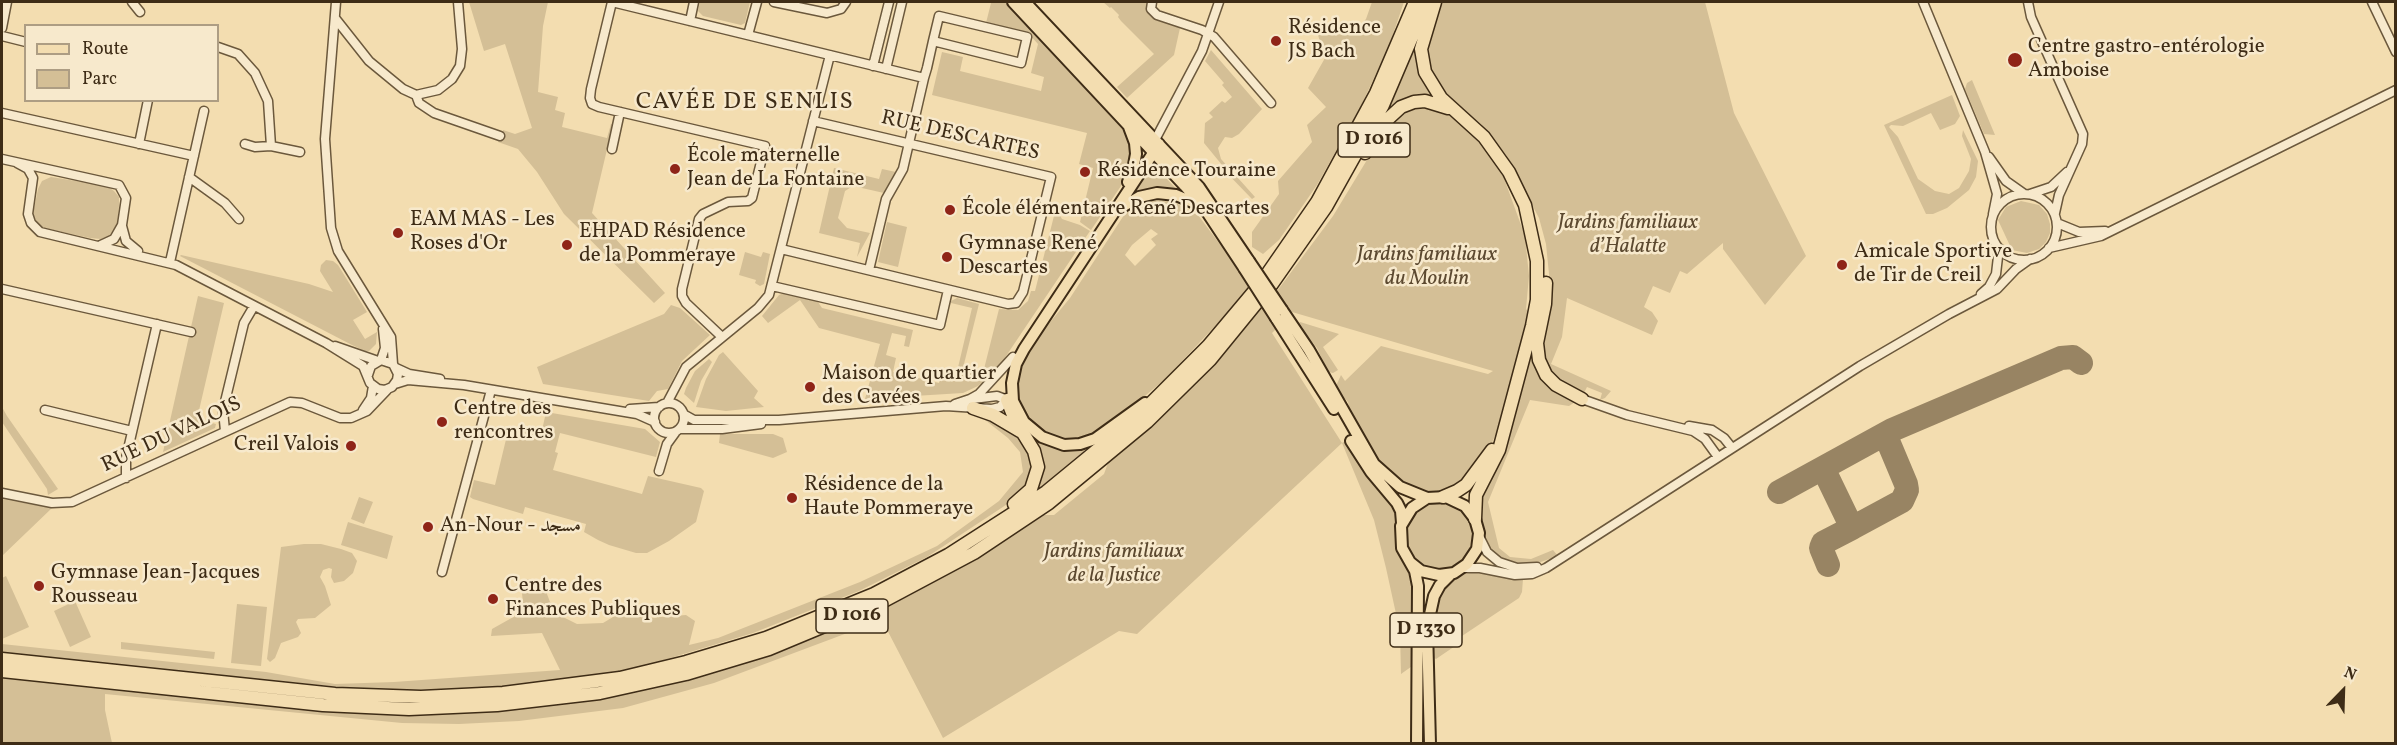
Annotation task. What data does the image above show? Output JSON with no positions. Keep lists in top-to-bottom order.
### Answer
{
  "streets": {
    "highway": ["D 1016"],
    "main road": ["D 1330"],
    "street": ["RUE DESCARTES", "RUE DU VALOIS"]
  },
  "crossings": [
    ["D 1016", "D 1330"]
  ],
  "districts": ["CAVÉE DE SENLIS"],
  "parks": ["Jardins familiaux d’Halatte", "Jardins familiaux du Moulin", "Jardins familiaux de la Justice"],
  "places": [
    "Résidence JS Bach",
    "Centre gastro-entérologie Amboise",
    "École maternelle Jean de La Fontaine",
    "Résidence Touraine",
    "École élémentaire René Descartes",
    "EAM MAS - Les Roses d'Or",
    "EHPAD Résidence de la Pommeraye",
    "Gymnase René Descartes",
    "Amicale Sportive de Tir de Creil",
    "Maison de quartier des Cavées",
    "Centre des rencontres",
    "Creil Valois",
    "Résidence de la Haute Pommeraye",
    "An-Nour - مسجد",
    "Gymnase Jean-Jacques Rousseau",
    "Centre des Finances Publiques"
  ],
  "legend": ["Route", "Parc"],
  "north": "top right"
}
